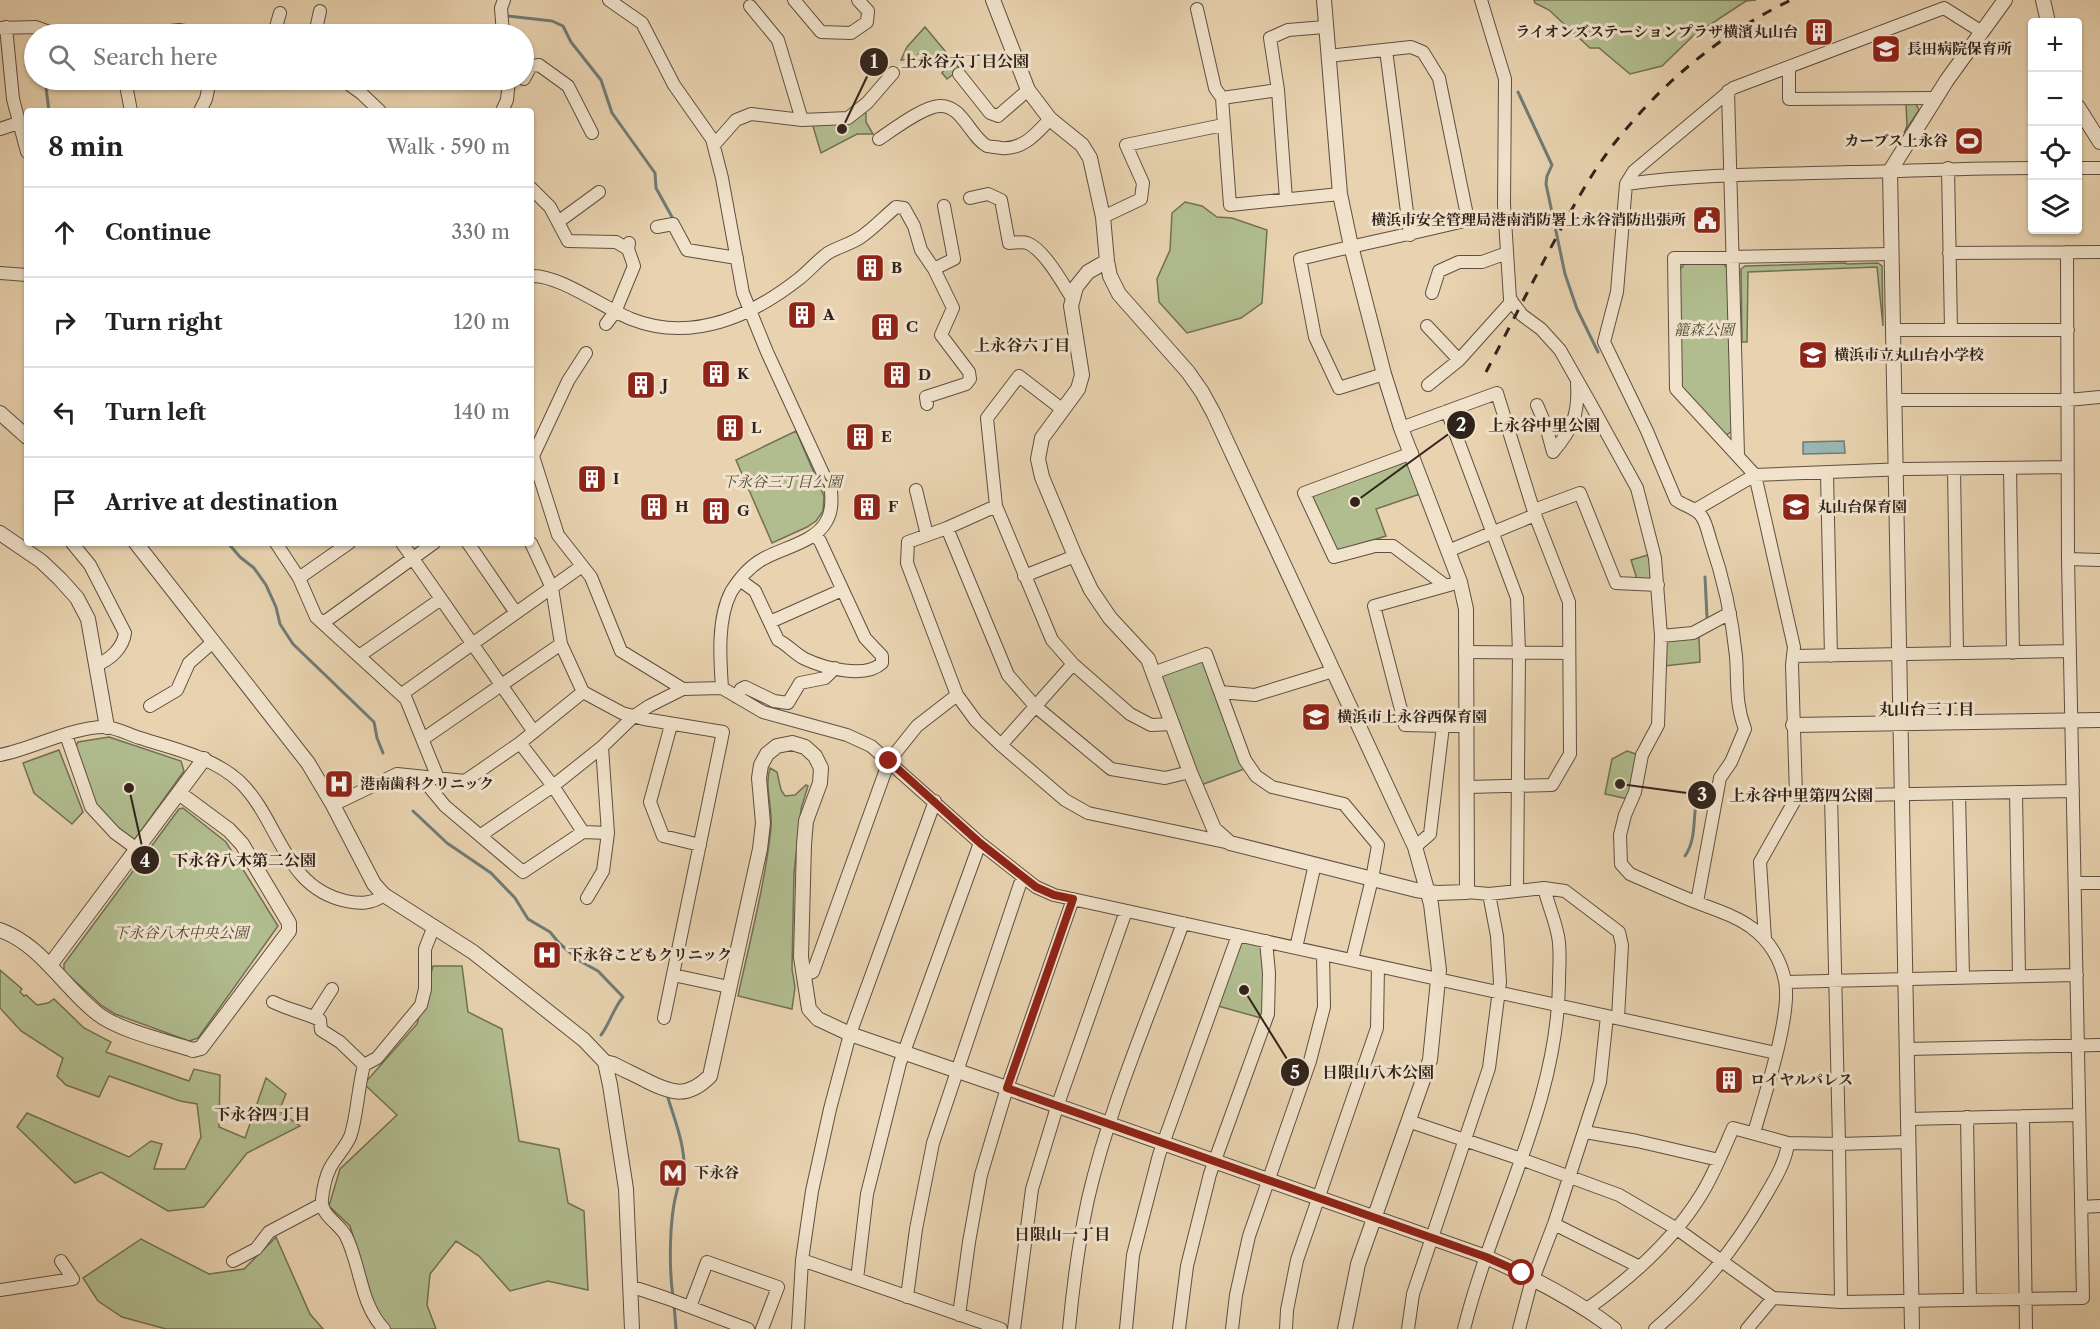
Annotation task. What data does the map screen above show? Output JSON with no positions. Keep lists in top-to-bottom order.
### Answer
{
  "districts": [
    "上永谷六丁目",
    "丸山台三丁目",
    "下永谷四丁目",
    "日限山一丁目"
  ],
  "parks": ["籠森公園", "下永谷三丁目公園", "下永谷八木中央公園"],
  "places": {
    "building": [
      "ライオンズステーションプラザ横濱丸山台",
      "B",
      "A",
      "C",
      "K",
      "D",
      "J",
      "L",
      "E",
      "I",
      "H",
      "F",
      "G",
      "ロイヤルパレス"
    ],
    "school or university": [
      "長田病院保育所",
      "横浜市立丸山台小学校",
      "丸山台保育園",
      "横浜市上永谷西保育園"
    ],
    "other": [
      "上永谷六丁目公園",
      "上永谷中里公園",
      "上永谷中里第四公園",
      "下永谷八木第二公園",
      "日限山八木公園"
    ],
    "sports": ["カーブス上永谷"],
    "public building": ["横浜市安全管理局港南消防署上永谷消防出張所"],
    "hospital": ["港南歯科クリニック", "下永谷こどもクリニック"],
    "metro station": ["下永谷"]
  },
  "page": {
    "map_buttons": ["+", "−"],
    "search": "Search here",
    "heading": ["8 min", "Walk · 590 m"],
    "list": [
      ["Continue", "330 m"],
      ["Turn right", "120 m"],
      ["Turn left", "140 m"],
      "Arrive at destination"
    ]
  }
}
